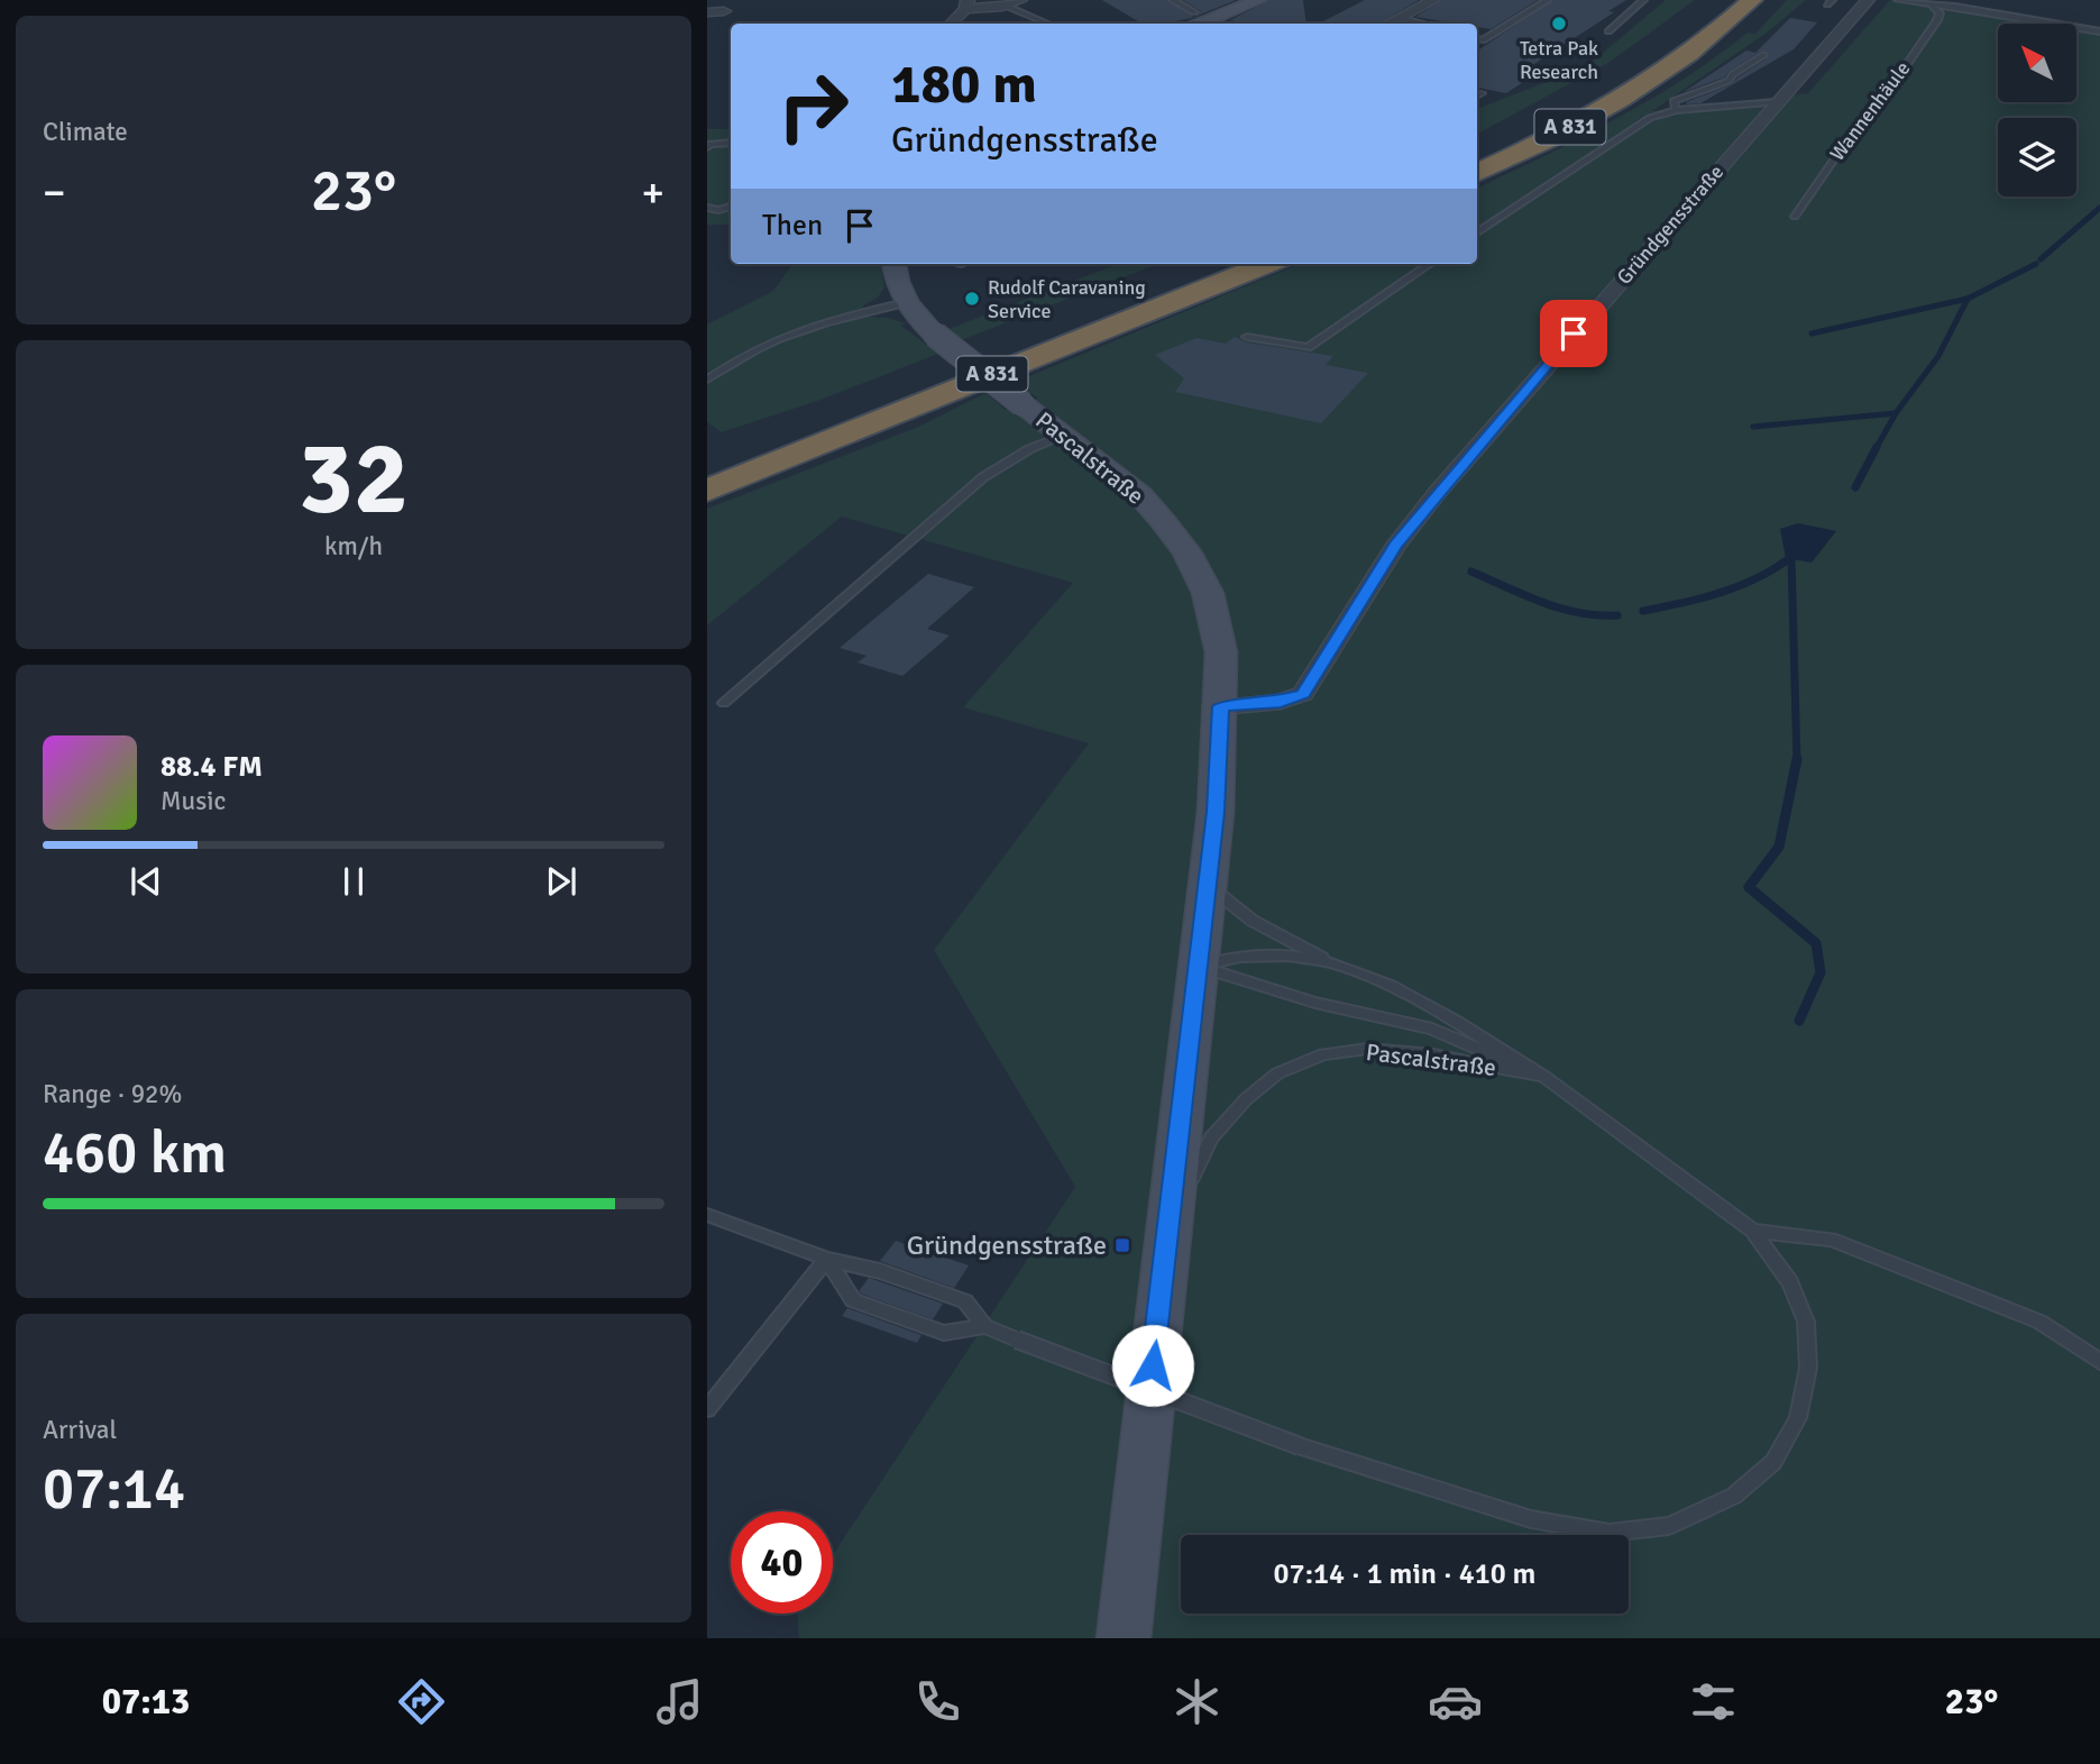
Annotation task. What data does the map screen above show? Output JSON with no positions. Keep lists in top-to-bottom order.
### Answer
{
  "streets": {
    "highway": ["A 831"],
    "street": ["Gründgensstraße", "Pascalstraße"],
    "lane": ["Wannenhäule"]
  },
  "crossings": [
    ["Gründgensstraße", "Pascalstraße"]
  ],
  "places": {
    "other": ["Tetra Pak Research", "Rudolf Caravaning Service"],
    "transit": ["Gründgensstraße"]
  },
  "north": "top left",
  "page": {
    "tile": [
      "Climate",
      ["32", "km/h"],
      ["Range · 92%", "460 km"],
      ["Arrival", "07:14"]
    ],
    "turn": ["180 m", "Gründgensstraße"],
    "heat": ["−", "23°", "+"],
    "then": "Then",
    "song": ["88.4 FM", "Music"],
    "limit": "40",
    "trip": "07:14 · 1 min · 410 m",
    "tabs": ["07:13", "23°"]
  }
}
